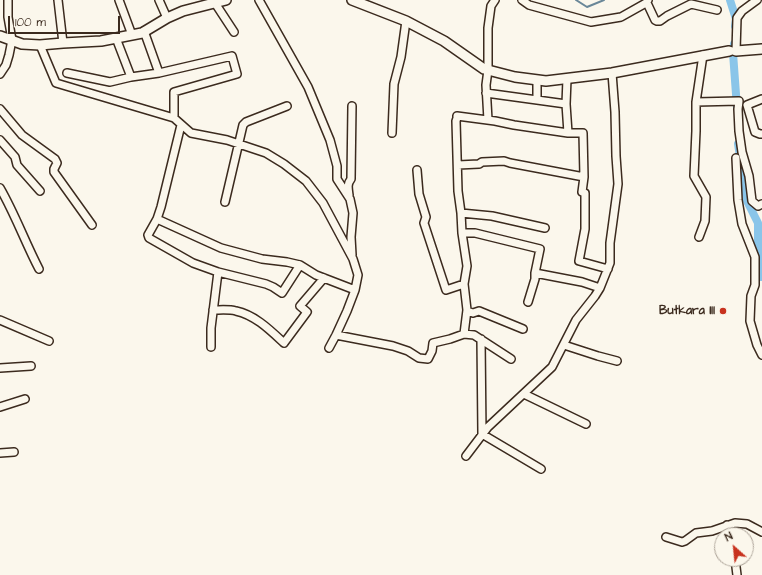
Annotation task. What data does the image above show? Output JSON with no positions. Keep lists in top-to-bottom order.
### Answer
{
  "places": ["Butkara III"],
  "scale_bar": "100 m",
  "north": "top left"
}
